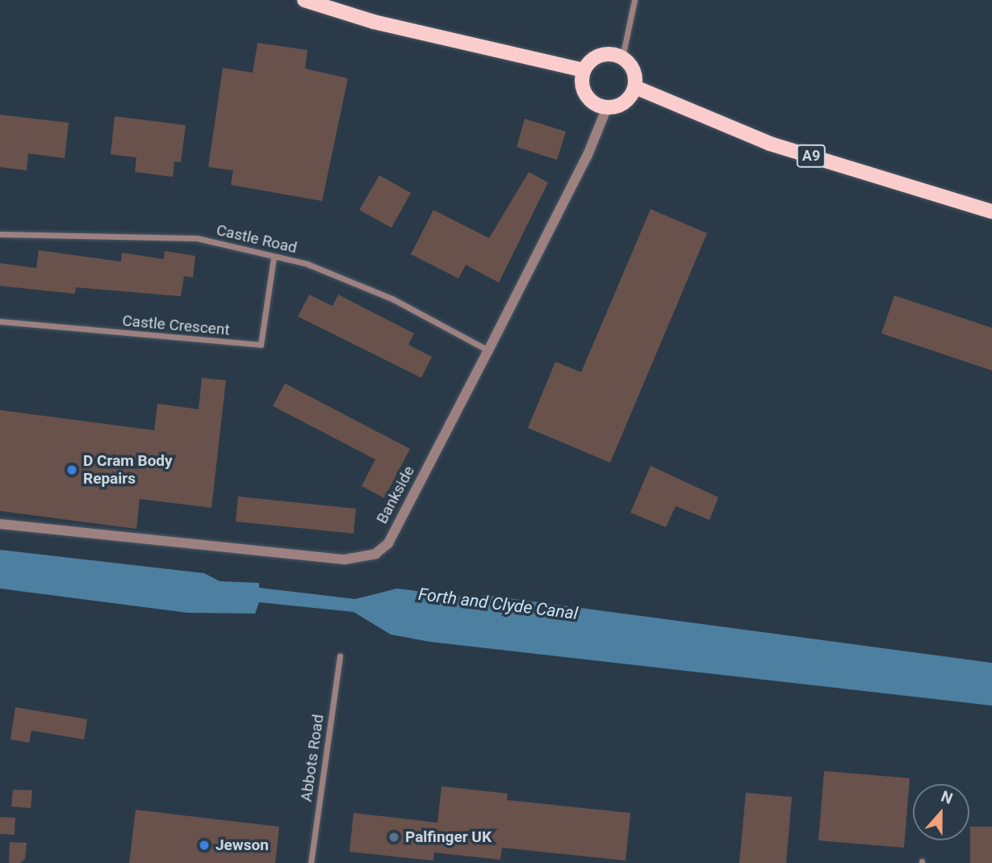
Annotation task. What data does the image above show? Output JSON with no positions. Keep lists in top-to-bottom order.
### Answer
{
  "streets": {
    "main road": ["A9"],
    "street": [
      "Castle Road",
      "Castle Crescent",
      "Bankside",
      "Abbots Road"
    ]
  },
  "crossings": [
    ["A9", "Bankside"],
    ["Castle Road", "Castle Crescent"],
    ["Castle Road", "Bankside"]
  ],
  "water": ["Forth and Clyde Canal"],
  "places": ["D Cram Body Repairs", "Palfinger UK", "Jewson"],
  "north": "top"
}
